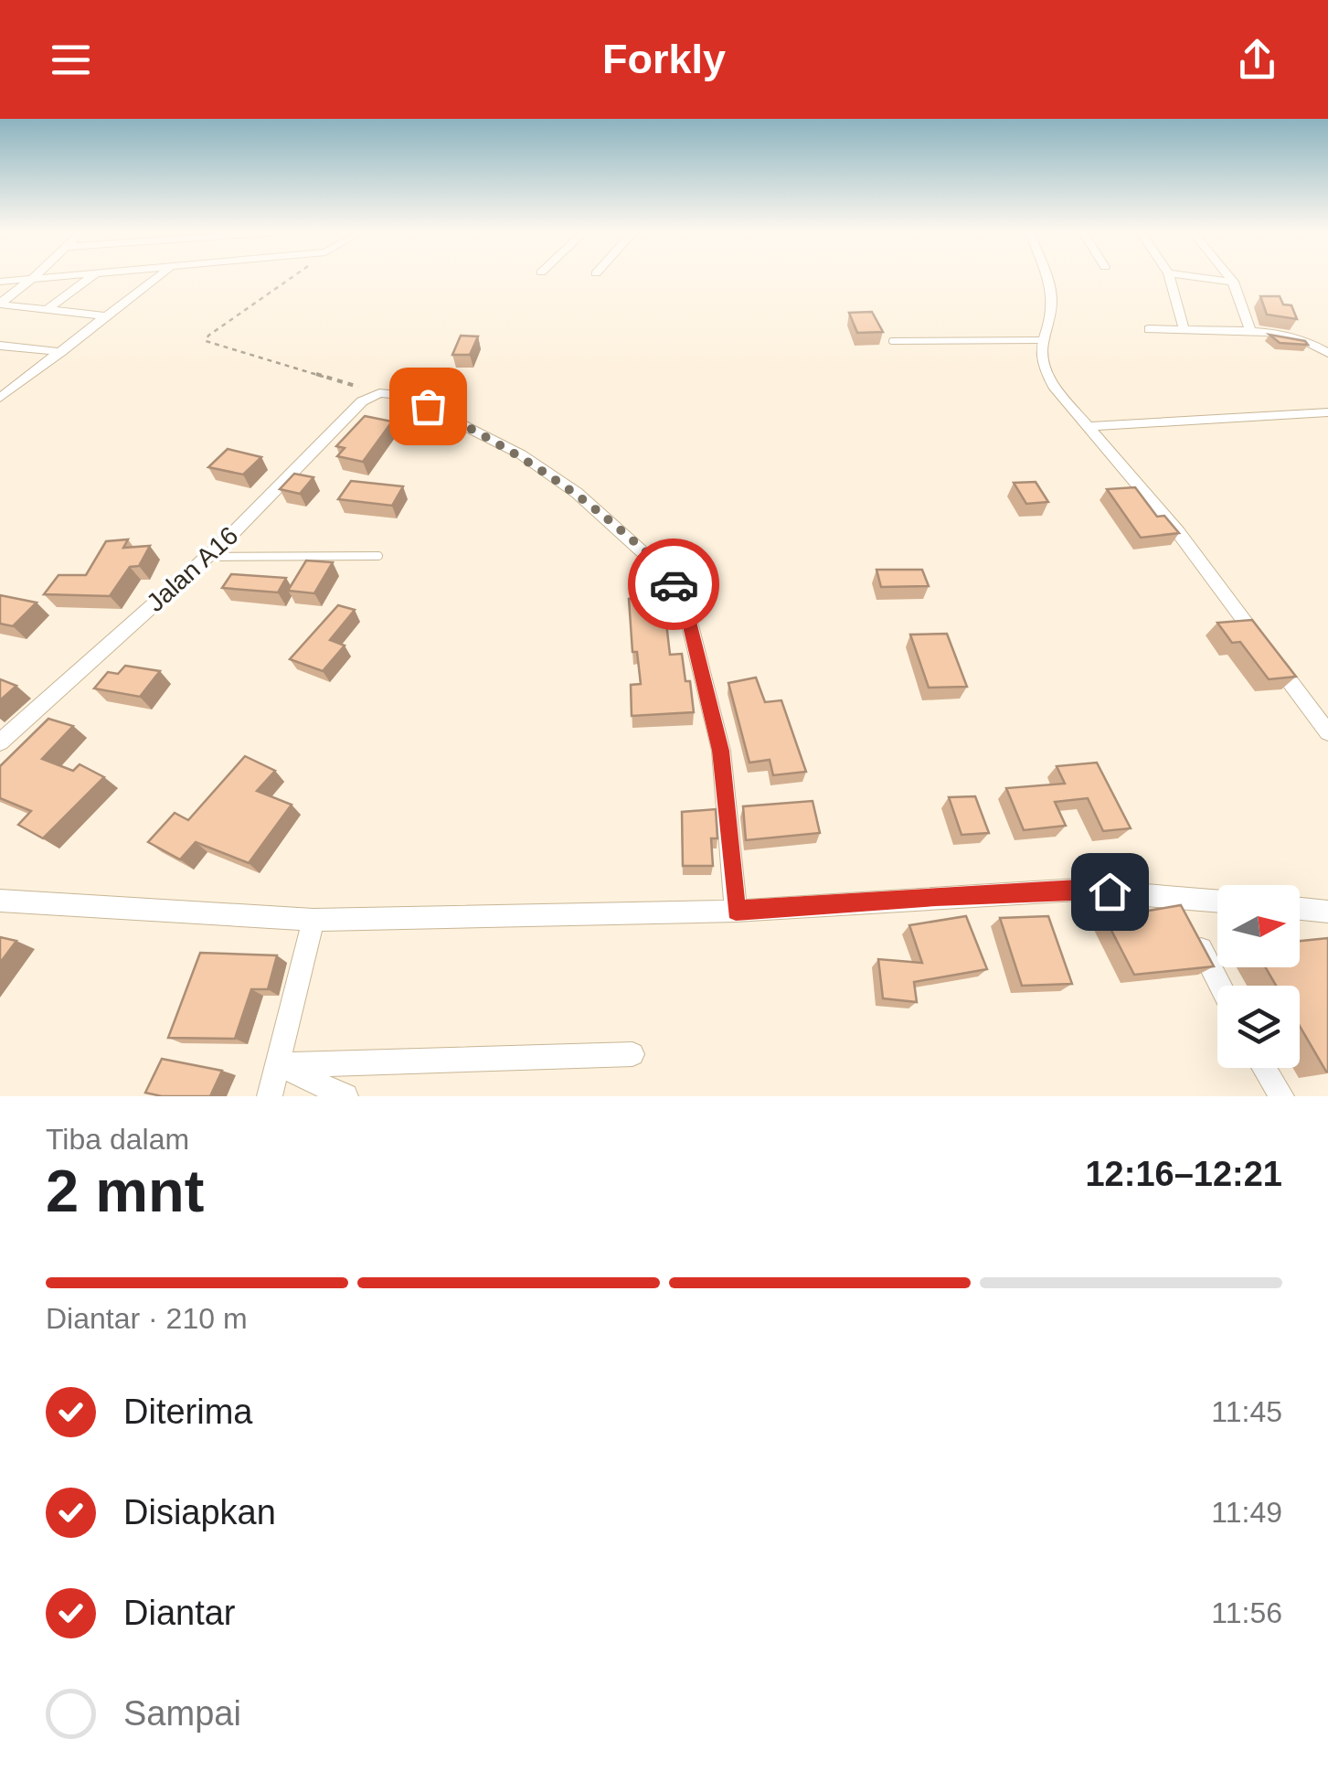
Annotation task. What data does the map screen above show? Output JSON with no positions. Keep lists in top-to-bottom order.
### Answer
{
  "streets": {
    "street": ["Jalan A16"]
  },
  "north": "right",
  "page": {
    "header": "Forkly",
    "heading": ["2 mnt", "Tiba dalam", "12:16–12:21"],
    "bar": "Diantar · 210 m",
    "list": [
      ["Diterima", "11:45"],
      ["Disiapkan", "11:49"],
      ["Diantar", "11:56"],
      "Sampai"
    ]
  }
}
